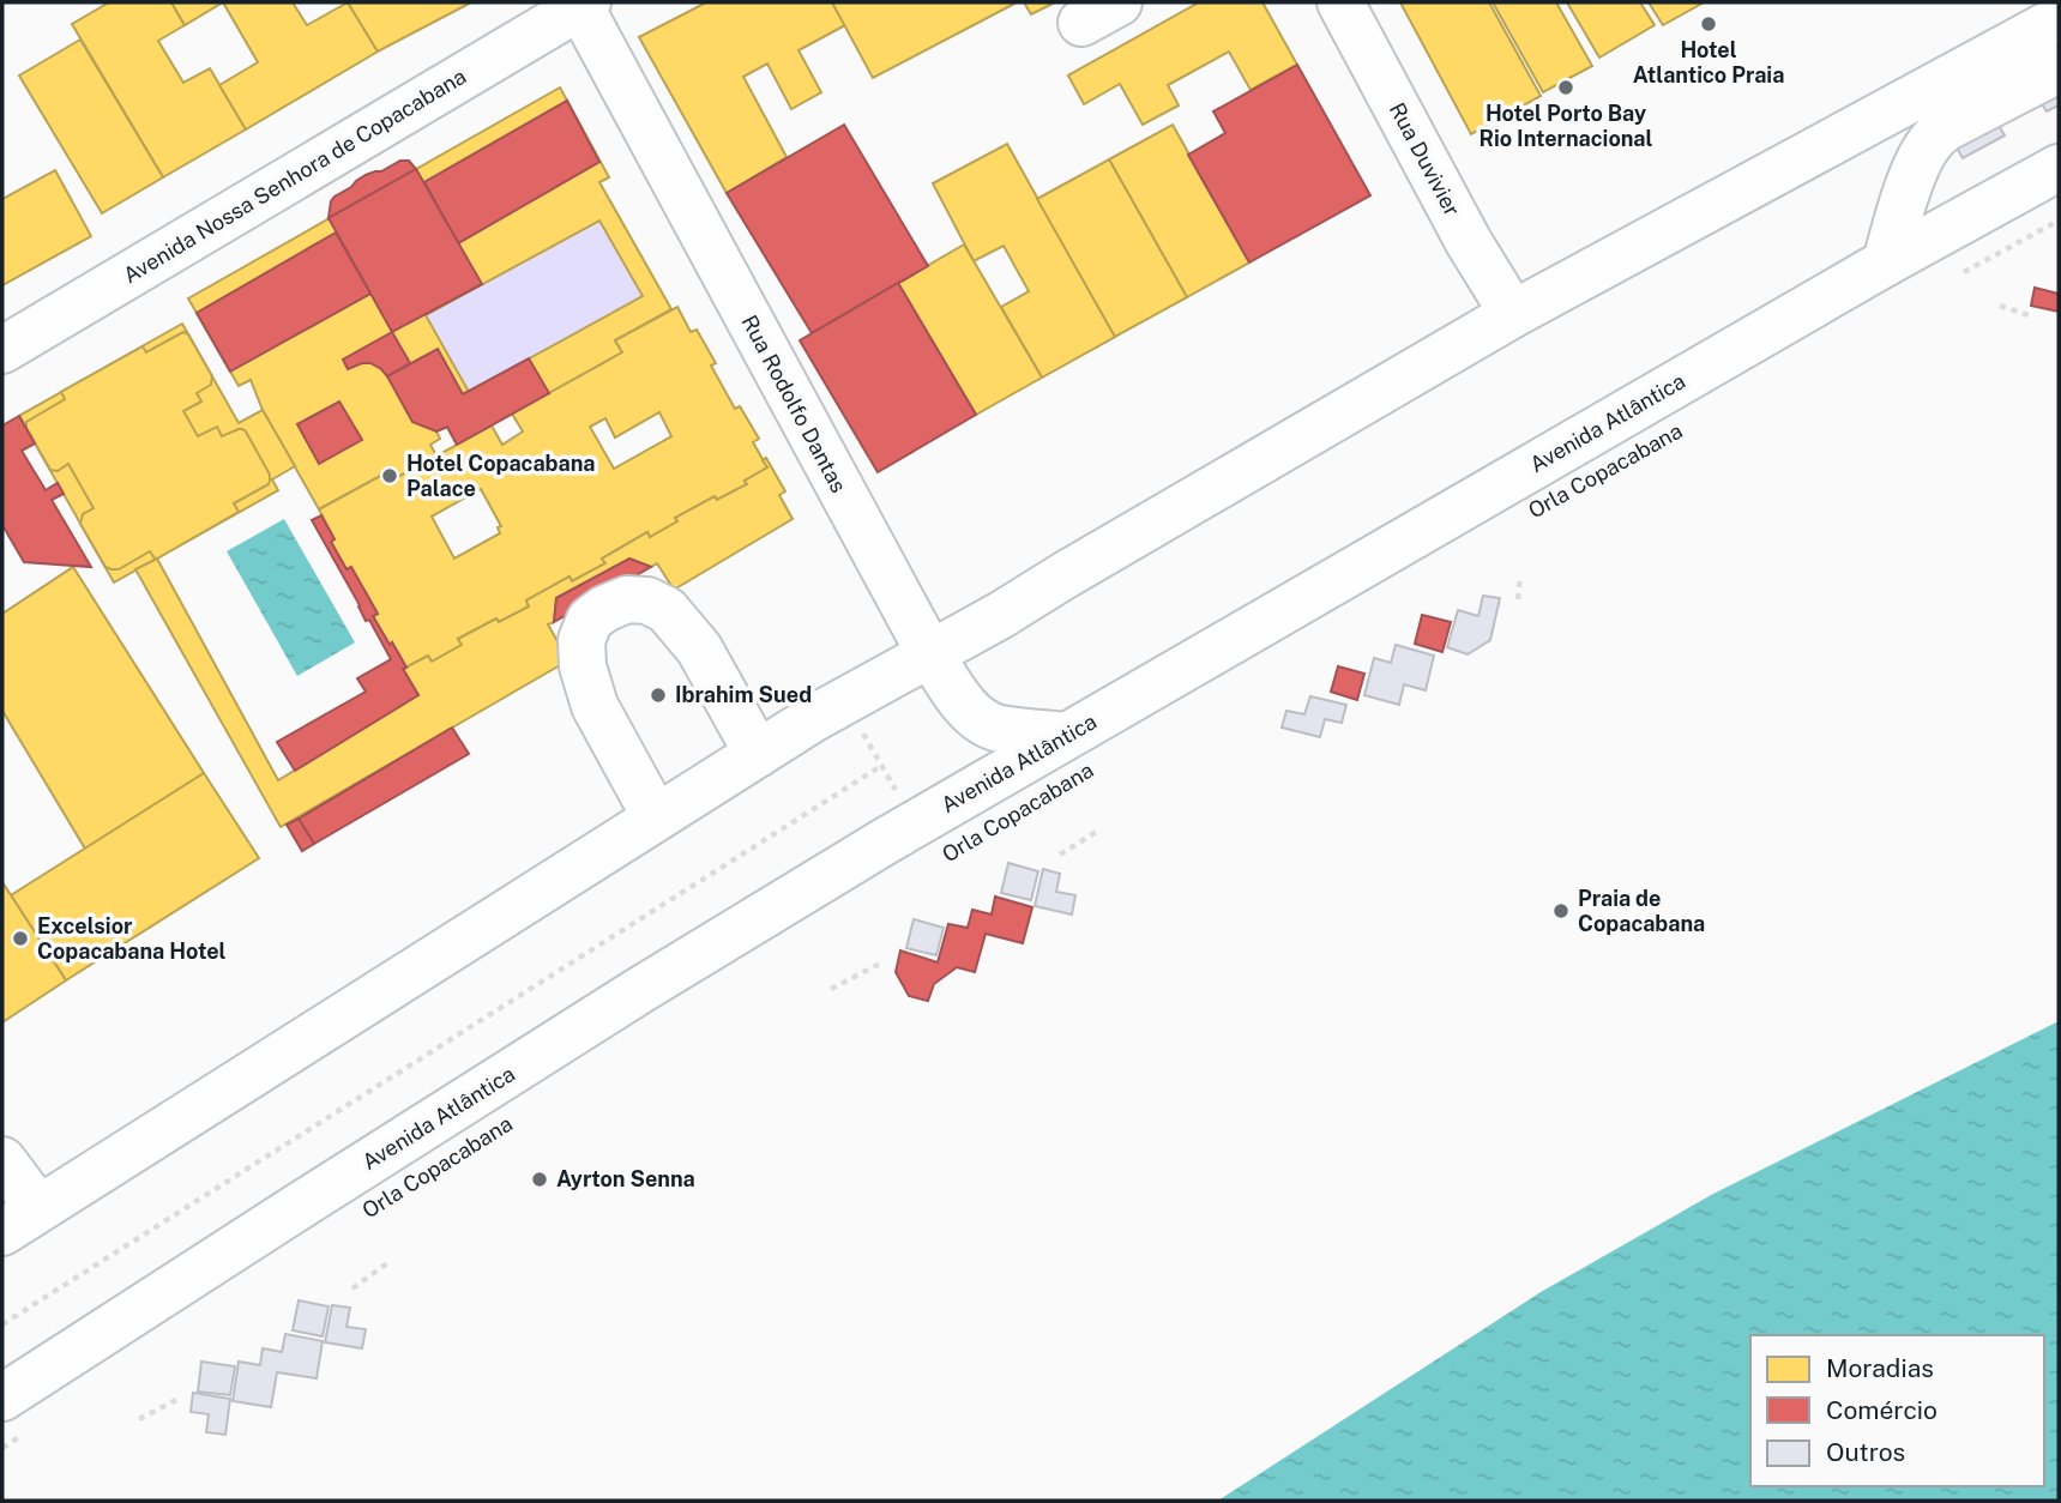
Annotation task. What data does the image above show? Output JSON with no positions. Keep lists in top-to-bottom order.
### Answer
{
  "streets": {
    "main road": [
      "Rua Duvivier",
      "Avenida Nossa Senhora de Copacabana",
      "Rua Rodolfo Dantas",
      "Avenida Atlântica"
    ]
  },
  "crossings": [
    ["Avenida Nossa Senhora de Copacabana", "Rua Rodolfo Dantas"],
    ["Rua Rodolfo Dantas", "Avenida Atlântica"]
  ],
  "places": [
    "Hotel Atlantico Praia",
    "Hotel Porto Bay Rio Internacional",
    "Hotel Copacabana Palace",
    "Ibrahim Sued",
    "Praia de Copacabana",
    "Excelsior Copacabana Hotel",
    "Ayrton Senna"
  ],
  "legend": ["Moradias", "Comércio", "Outros"]
}
